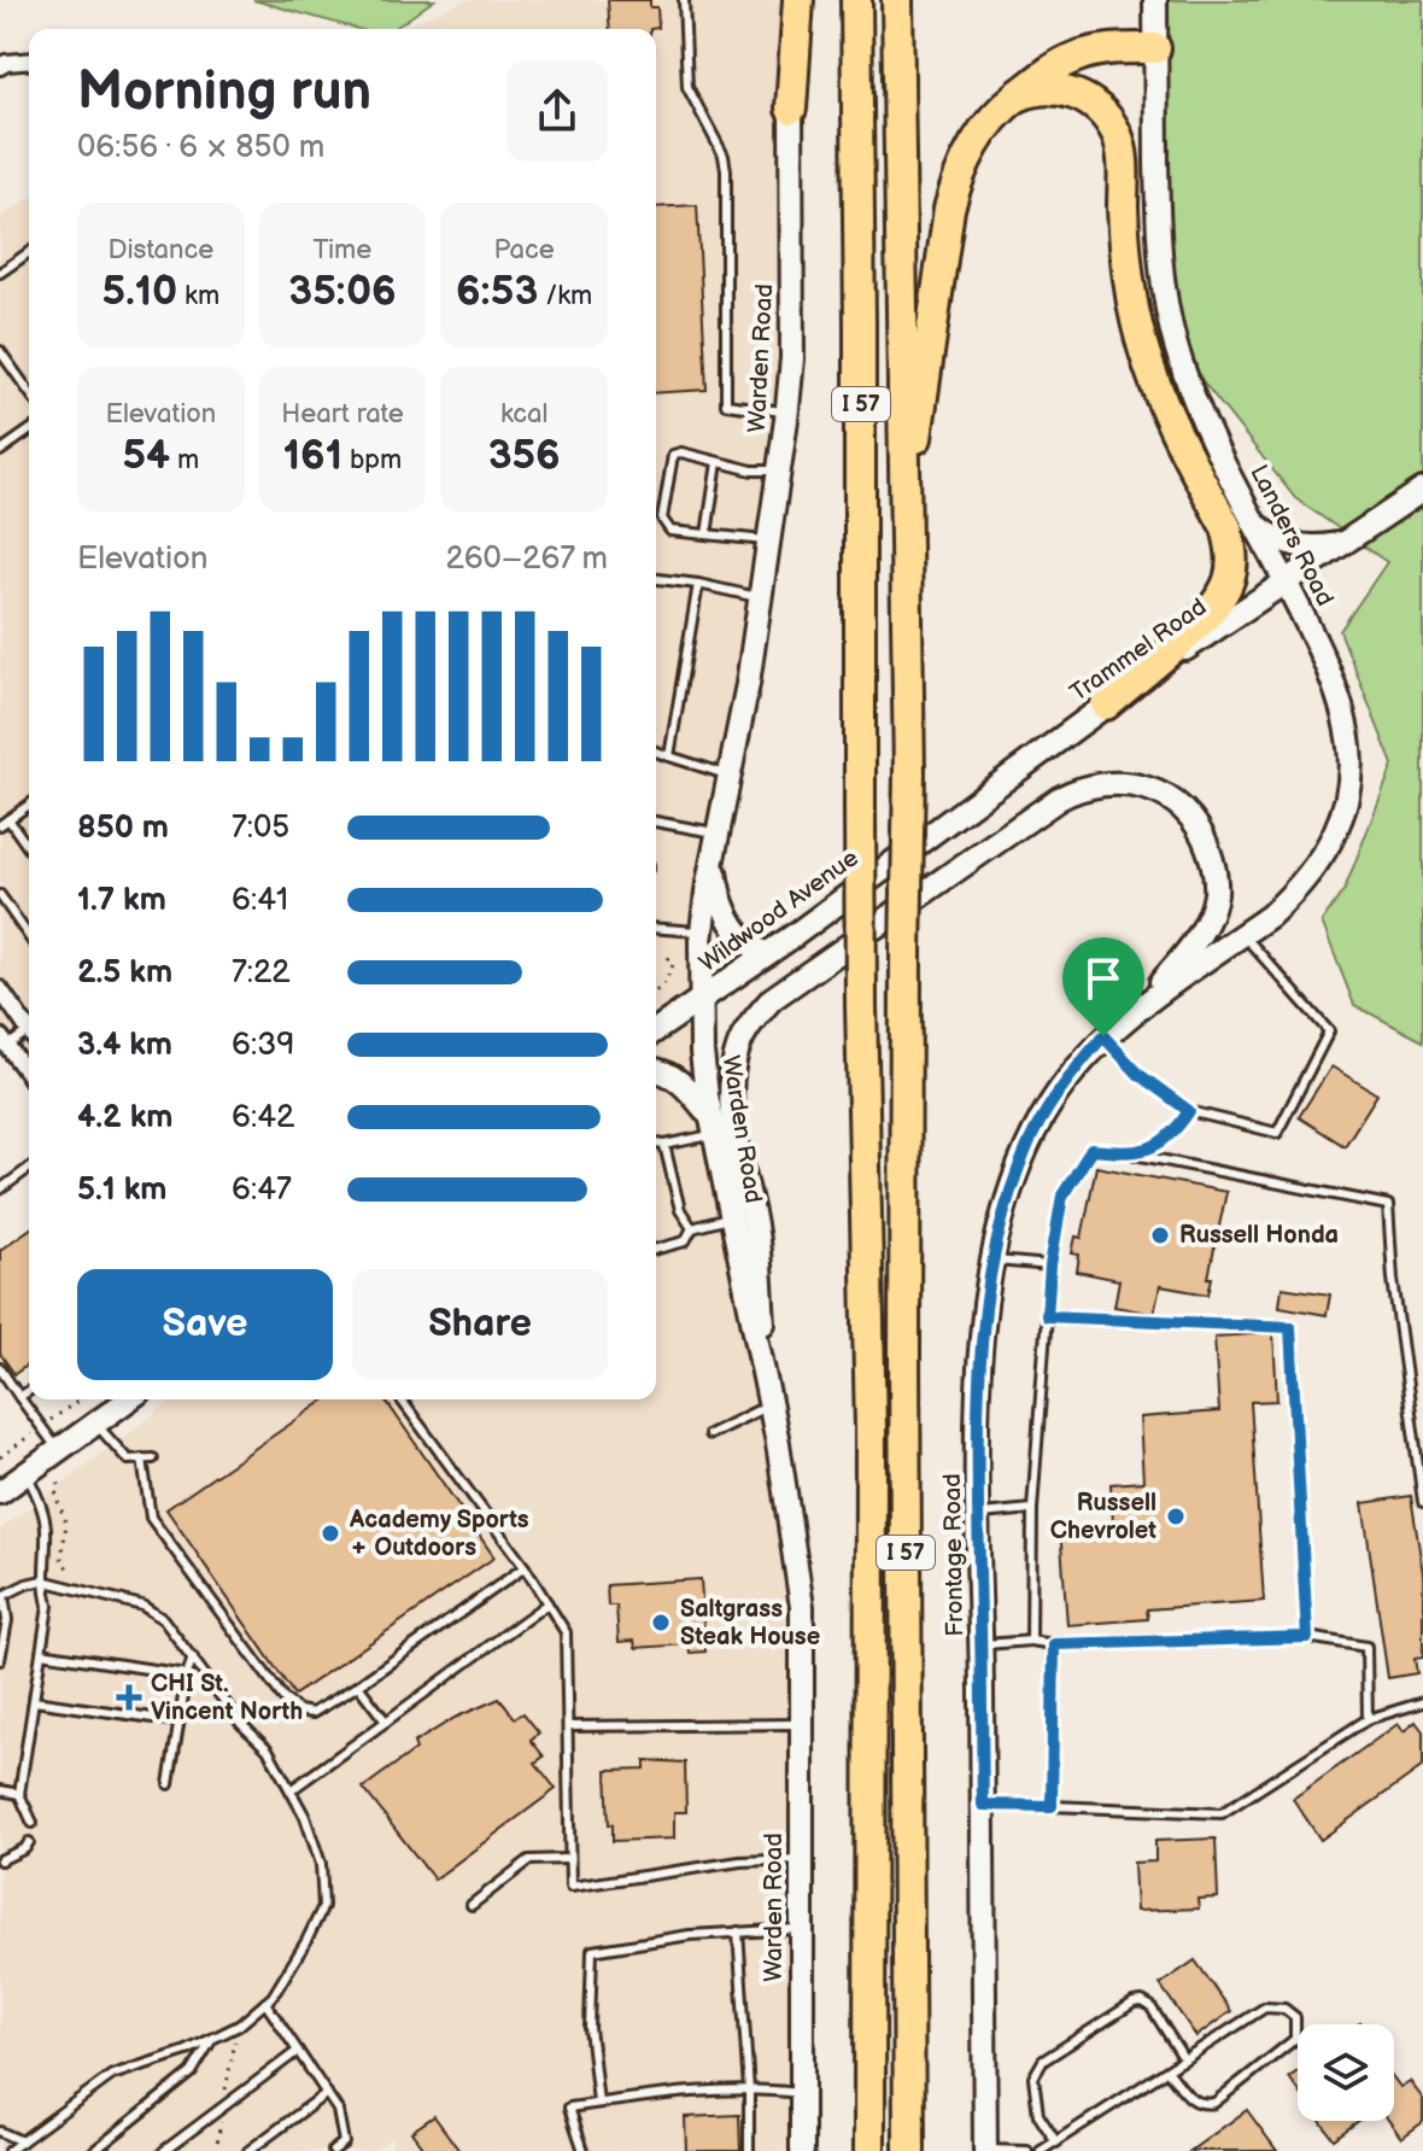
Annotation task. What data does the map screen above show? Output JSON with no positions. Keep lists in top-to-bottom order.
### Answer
{
  "streets": {
    "highway": ["I 57"],
    "main road": [
      "Warden Road",
      "Landers Road",
      "Trammel Road",
      "Wildwood Avenue",
      "Frontage Road"
    ]
  },
  "crossings": [
    ["Warden Road", "Wildwood Avenue"],
    ["Landers Road", "Trammel Road"],
    ["Landers Road", "Frontage Road"],
    ["Trammel Road", "Wildwood Avenue"]
  ],
  "places": {
    "other": [
      "Russell Honda",
      "Russell Chevrolet",
      "Academy Sports + Outdoors",
      "Saltgrass Steak House"
    ],
    "health": ["CHI St. Vincent North"]
  },
  "page": {
    "heading": ["Morning run", "06:56 · 6 × 850 m"],
    "stats": [
      ["Distance", "5.10 km"],
      ["Time", "35:06"],
      ["Pace", "6:53 /km"],
      ["Elevation", "54 m"],
      ["Heart rate", "161 bpm"],
      ["kcal", "356"]
    ],
    "chart": ["Elevation", "260–267 m"],
    "list": [
      {
        "name": "850 m",
        "note": "7:05"
      },
      {
        "name": "1.7 km",
        "note": "6:41"
      },
      {
        "name": "2.5 km",
        "note": "7:22"
      },
      {
        "name": "3.4 km",
        "note": "6:39"
      },
      {
        "name": "4.2 km",
        "note": "6:42"
      },
      {
        "name": "5.1 km",
        "note": "6:47"
      }
    ],
    "buttons": ["Save", "Share"]
  }
}
